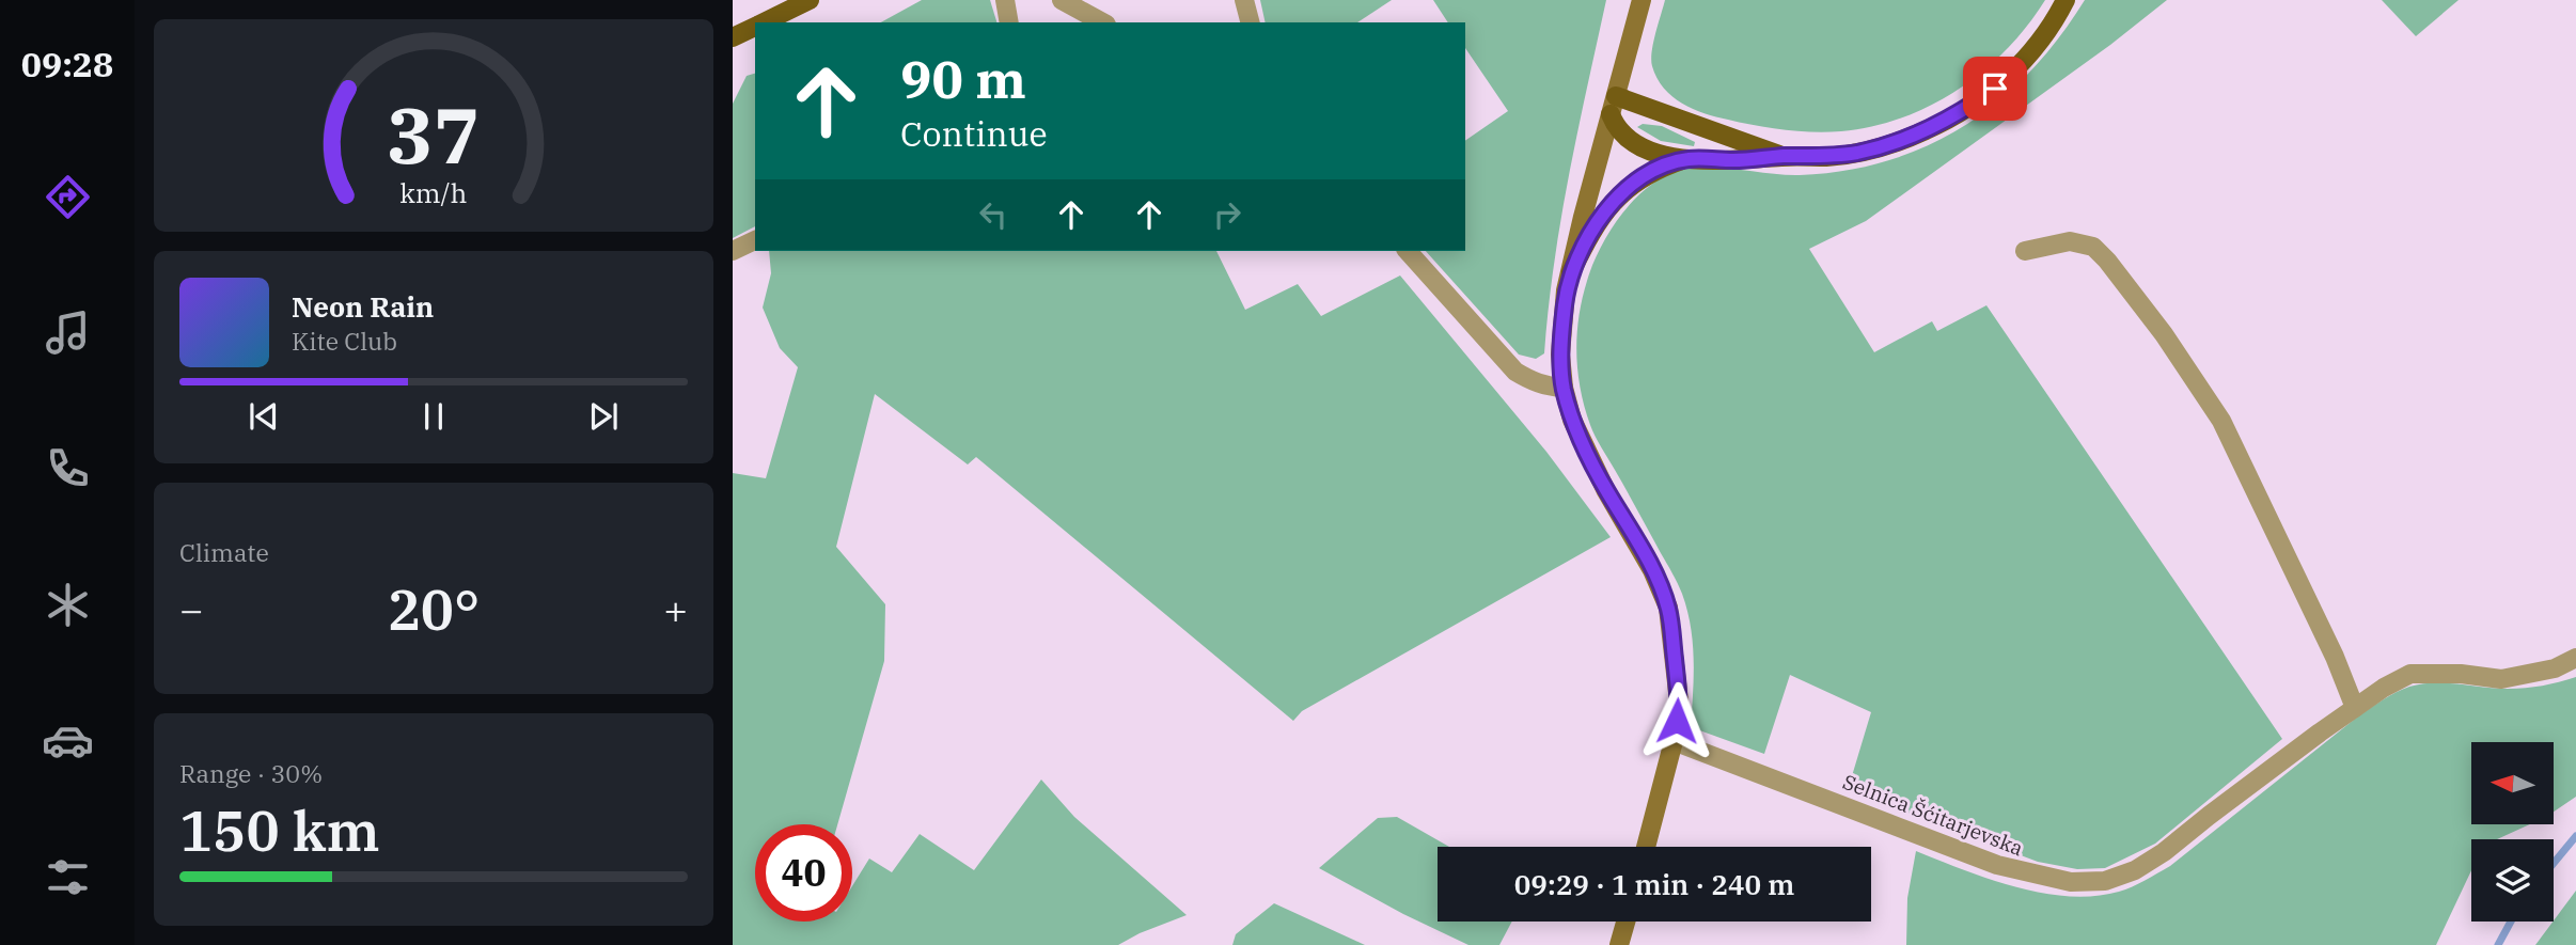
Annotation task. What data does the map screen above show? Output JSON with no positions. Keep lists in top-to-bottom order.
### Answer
{
  "streets": {
    "street": ["Selnica Šćitarjevska"]
  },
  "north": "left",
  "page": {
    "tabs": "09:28",
    "turn": ["90 m", "Continue"],
    "song": ["Neon Rain", "Kite Club"],
    "tile": [
      "Climate",
      ["Range · 30%", "150 km"]
    ],
    "heat": ["−", "20°", "+"],
    "limit": "40",
    "trip": "09:29 · 1 min · 240 m",
    "gauge": ["37", "km/h"]
  }
}
